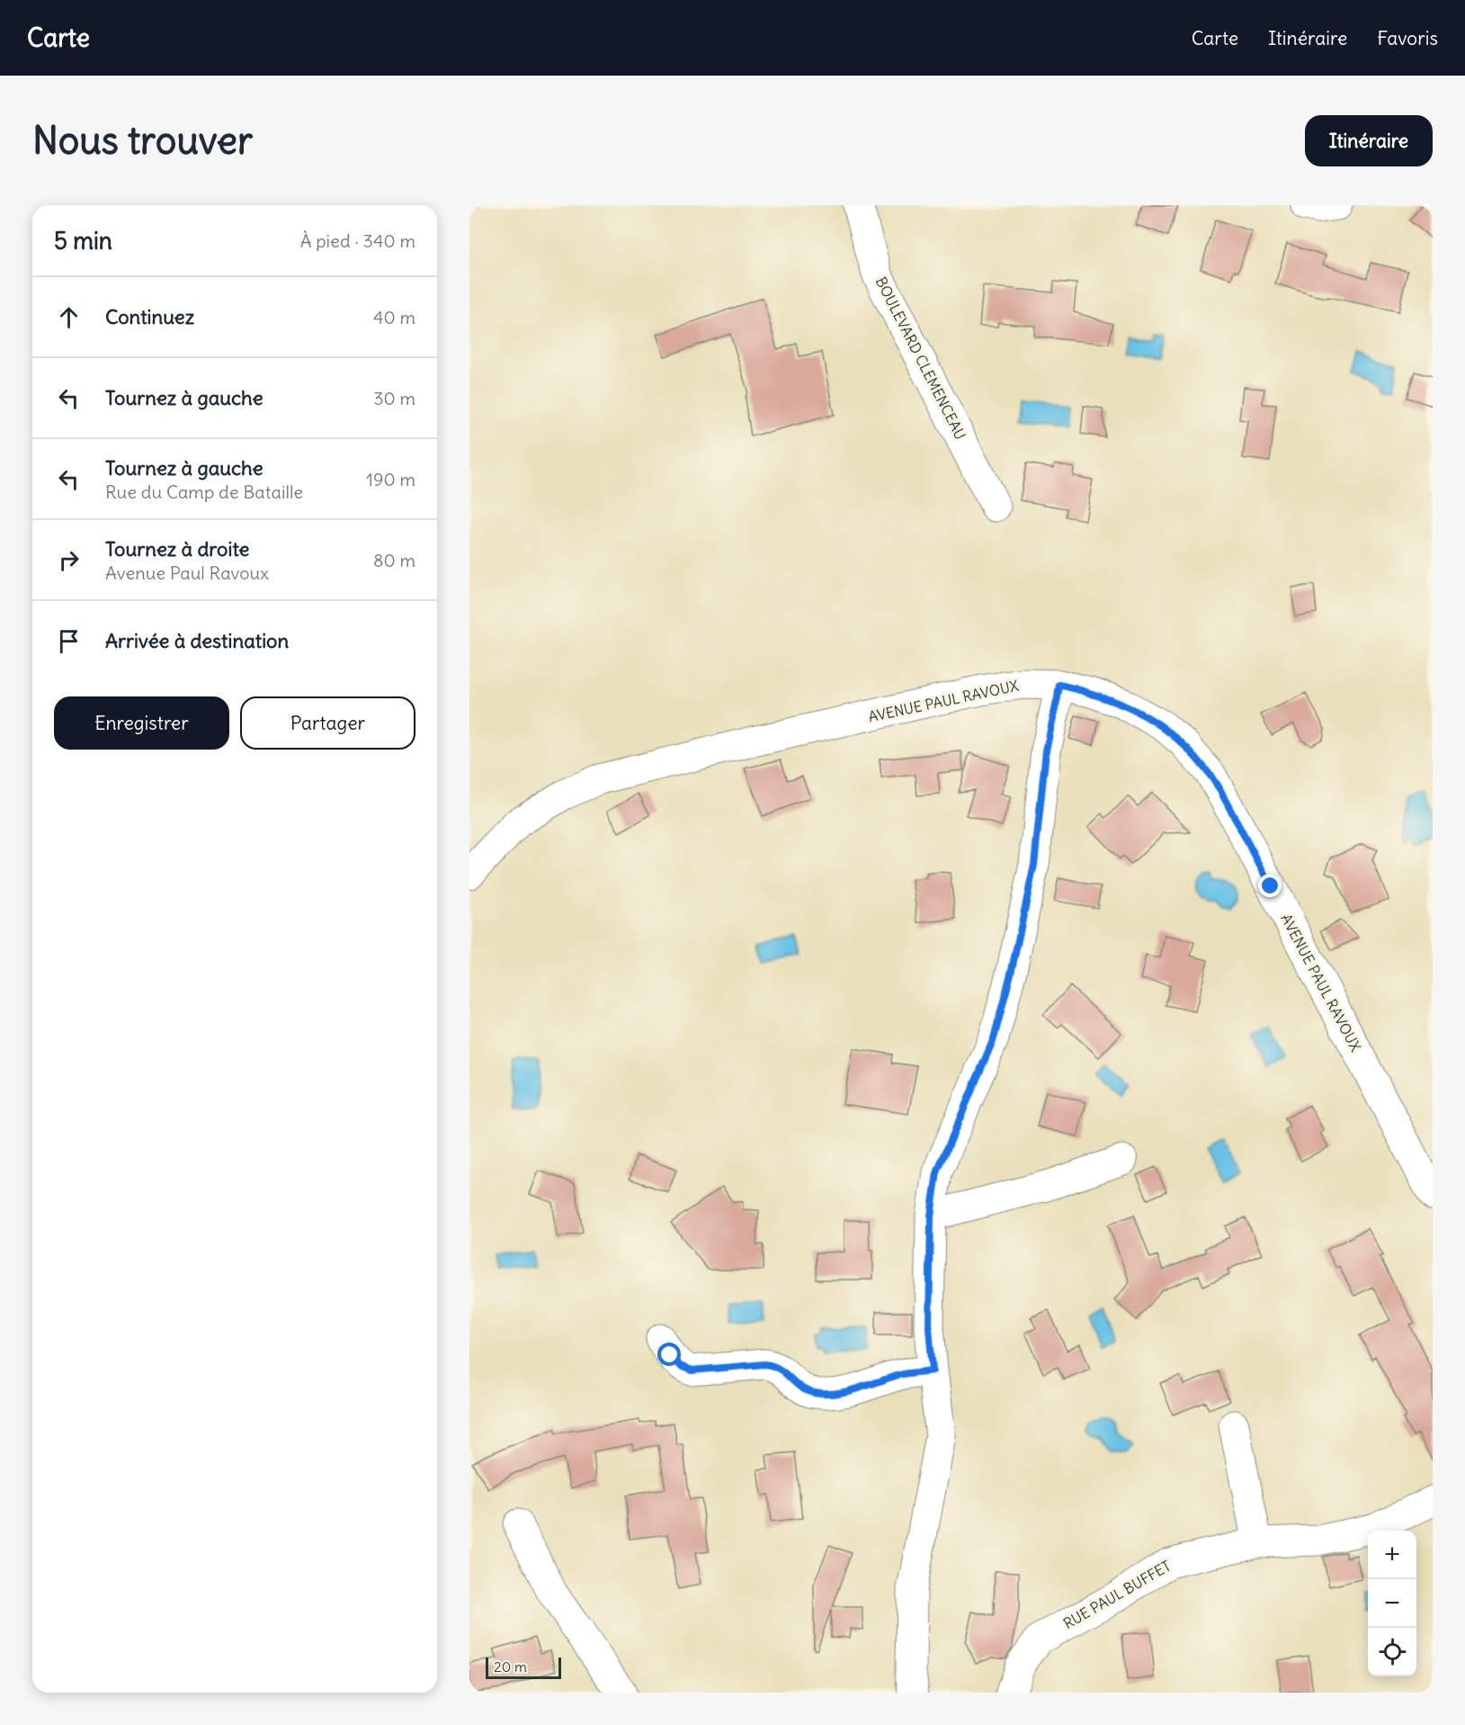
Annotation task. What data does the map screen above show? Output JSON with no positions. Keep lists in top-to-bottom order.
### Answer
{
  "streets": {
    "street": ["BOULEVARD CLEMENCEAU", "AVENUE PAUL RAVOUX", "RUE PAUL BUFFET"]
  },
  "scale_bar": "20 m",
  "page": {
    "header": "Carte",
    "nav": ["Carte", "Itinéraire", "Favoris"],
    "buttons": [
      "Itinéraire",
      ["Enregistrer", "Partager"]
    ],
    "title": "Nous trouver",
    "heading": ["5 min", "À pied · 340 m"],
    "list": [
      ["Continuez", "40 m"],
      ["Tournez à gauche", "30 m"],
      ["Tournez à gauche", "Rue du Camp de Bataille", "190 m"],
      ["Tournez à droite", "Avenue Paul Ravoux", "80 m"],
      "Arrivée à destination"
    ],
    "map_buttons": ["+", "−"],
    "scale": "20 m"
  }
}
